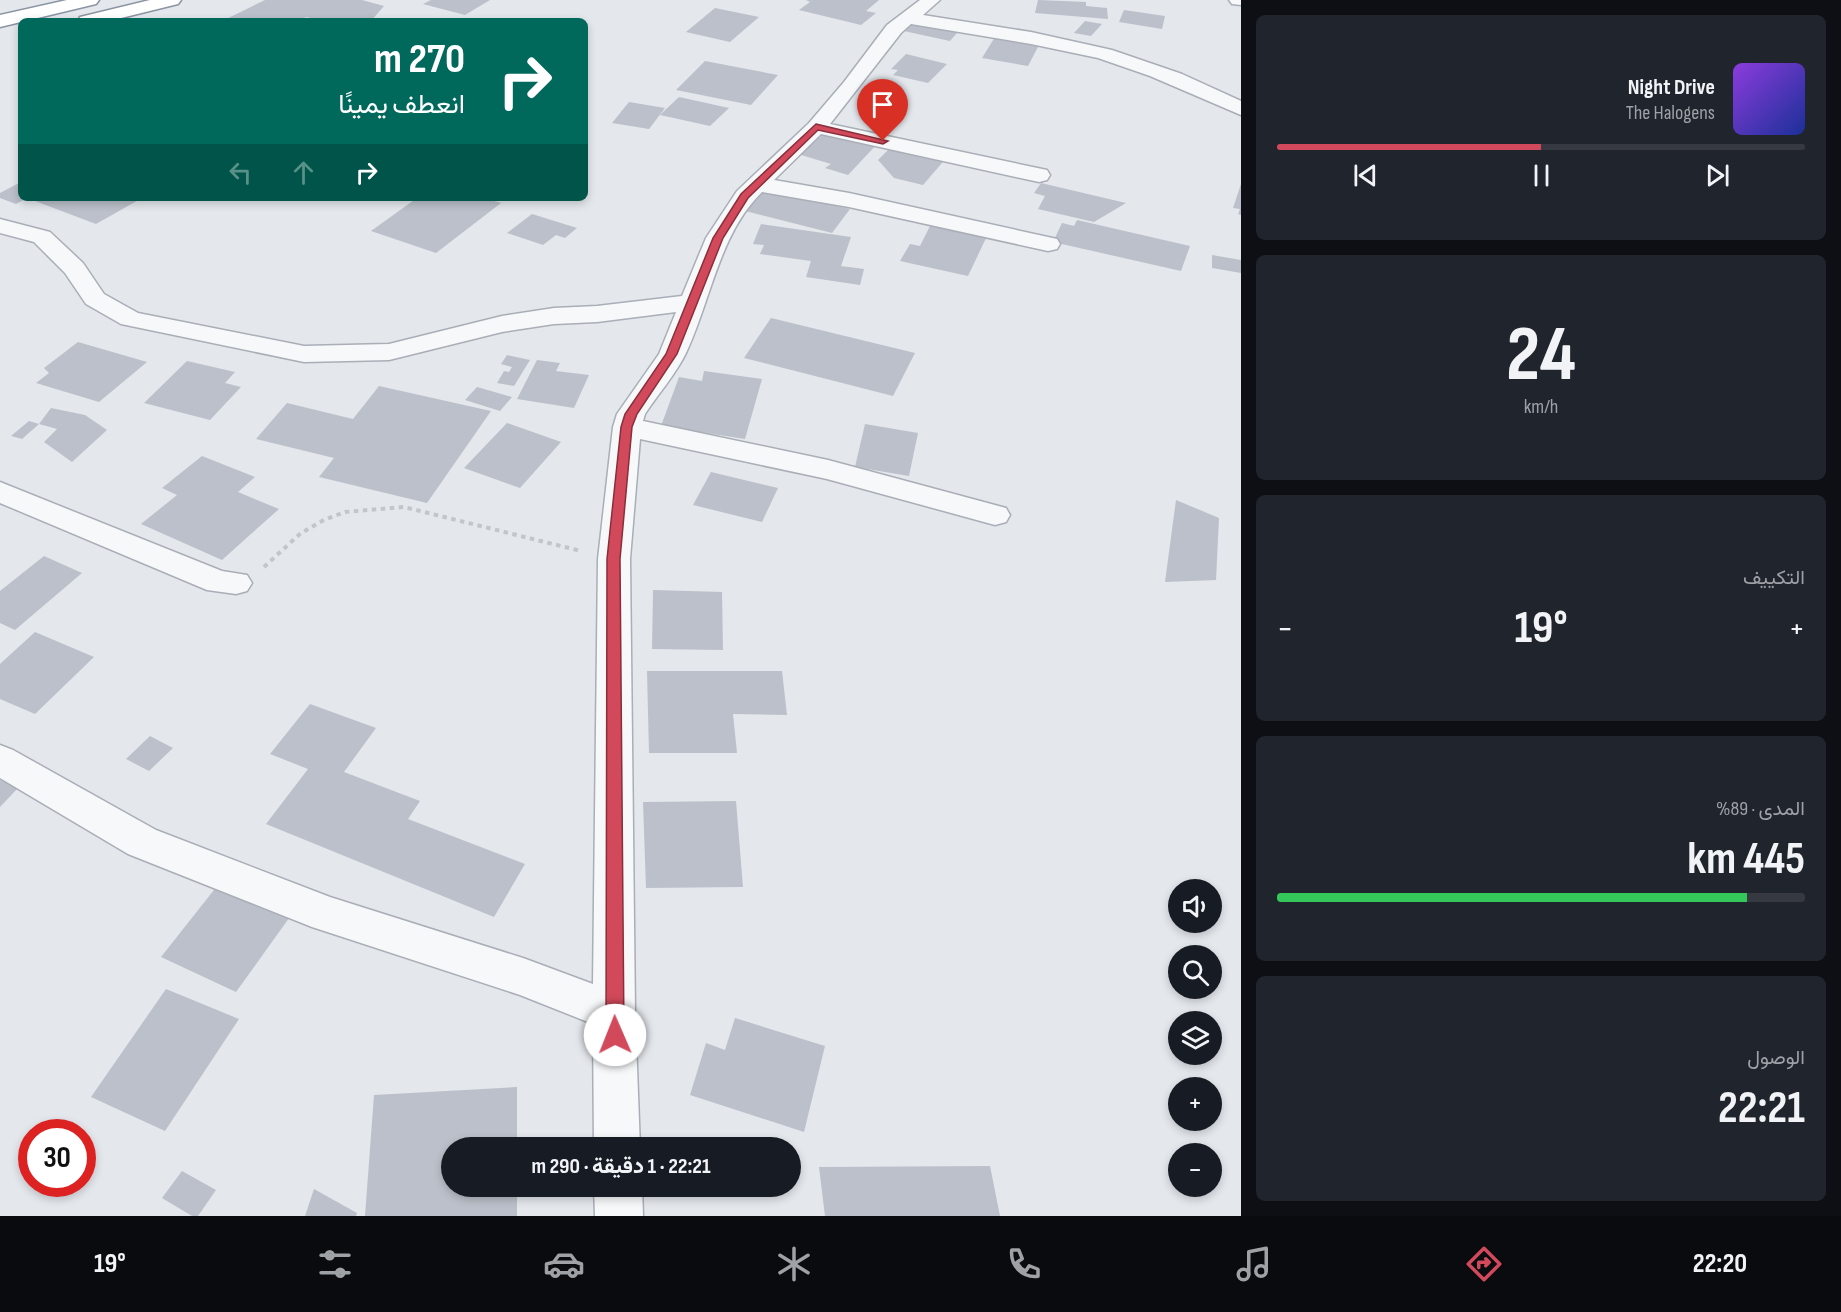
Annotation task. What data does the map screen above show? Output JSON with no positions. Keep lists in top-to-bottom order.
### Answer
{
  "page": {
    "turn": ["270 m", "انعطف يمينًا"],
    "song": ["Night Drive", "The Halogens"],
    "tile": [
      ["24", "km/h"],
      "التكييف",
      ["المدى · 89%", "445 km"],
      ["الوصول", "22:21"]
    ],
    "heat": ["−", "19°", "+"],
    "map_buttons": ["+", "−"],
    "limit": "30",
    "trip": "22:21 · 1 دقيقة · 290 m",
    "tabs": ["22:20", "19°"]
  }
}
